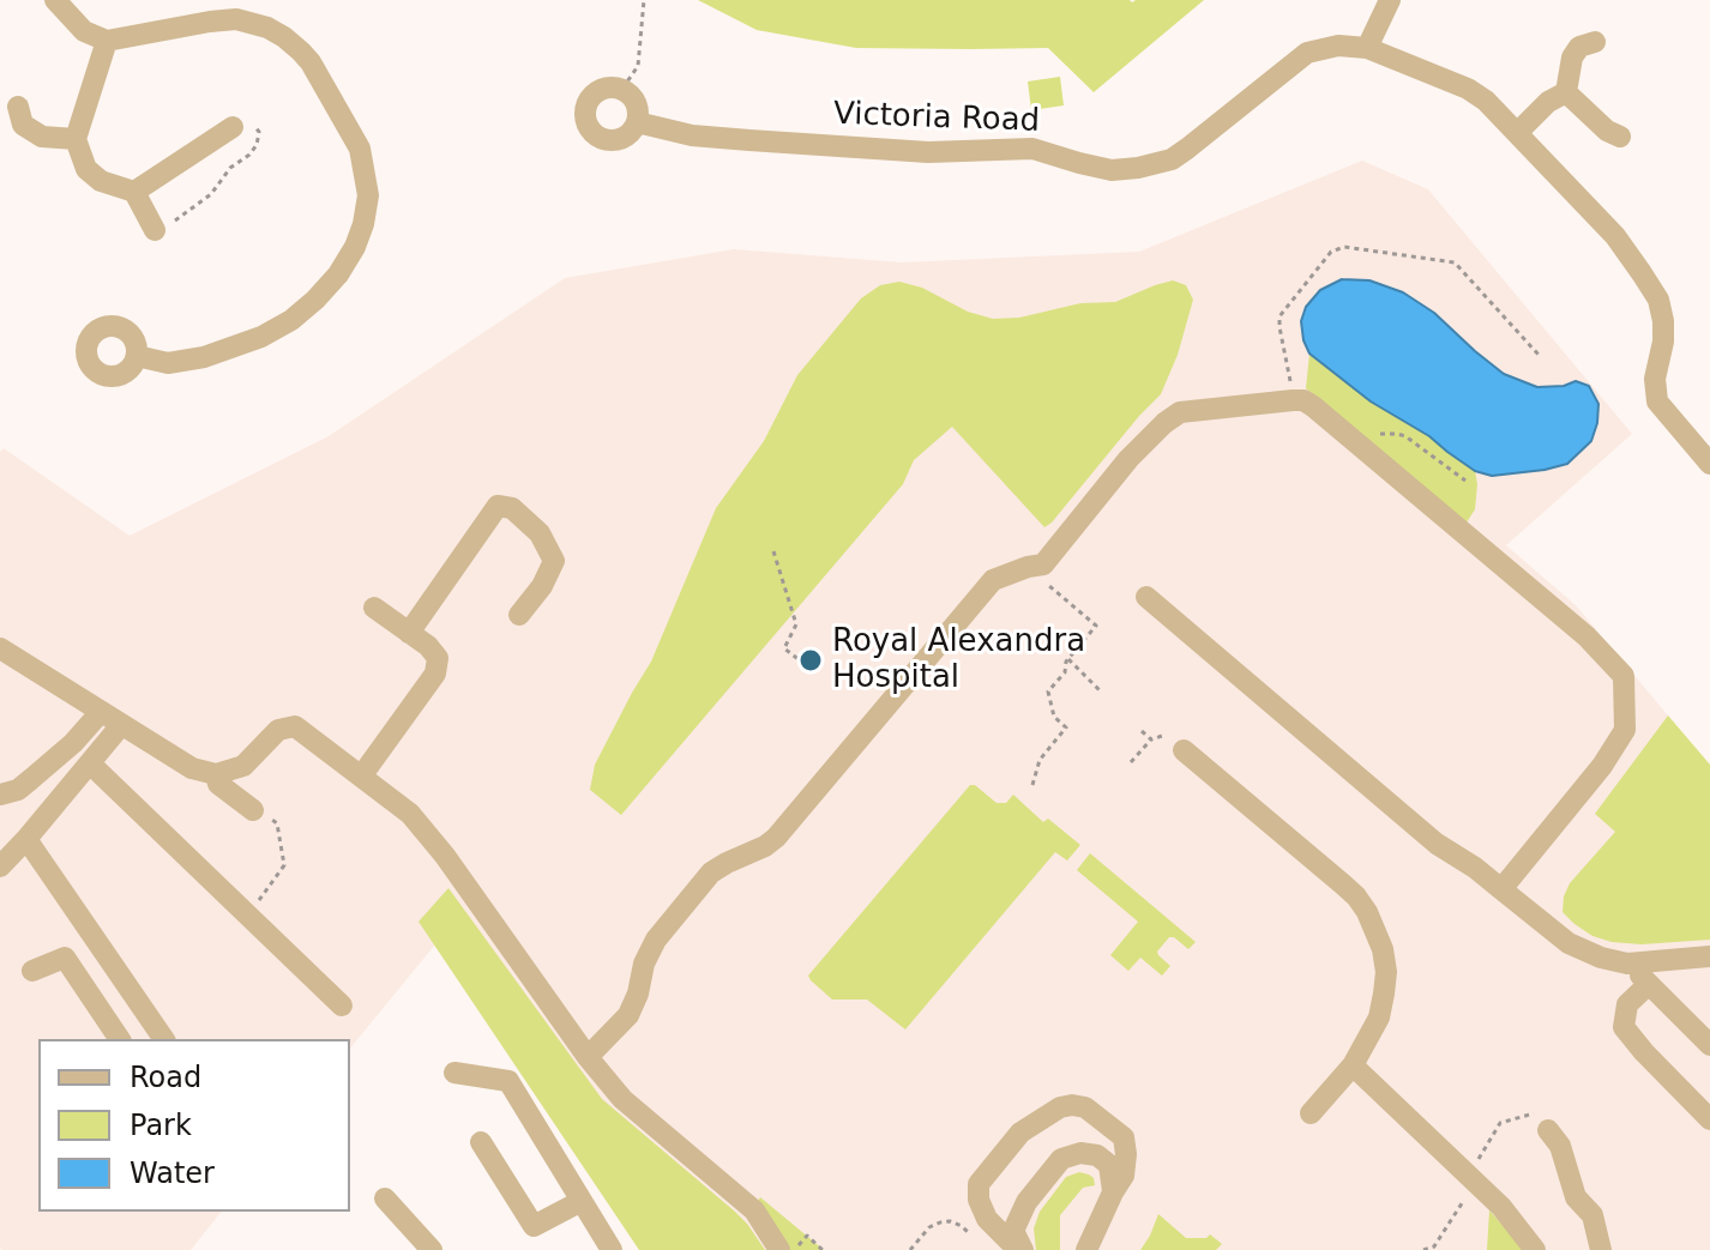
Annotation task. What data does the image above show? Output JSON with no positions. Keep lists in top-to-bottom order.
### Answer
{
  "streets": {
    "street": ["Victoria Road"]
  },
  "places": ["Royal Alexandra Hospital"],
  "legend": ["Road", "Park", "Water"]
}
